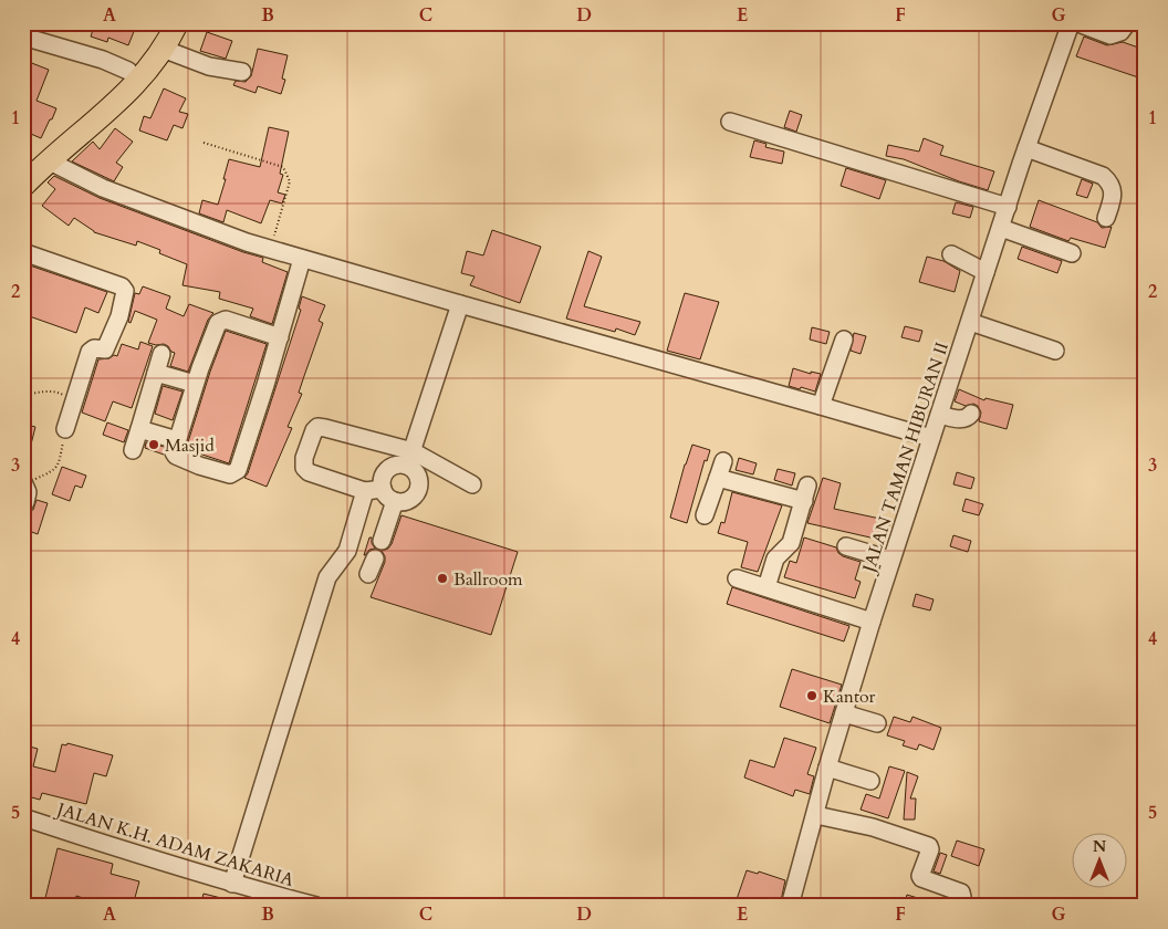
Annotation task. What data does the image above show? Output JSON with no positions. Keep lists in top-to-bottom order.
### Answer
{
  "streets": {
    "street": ["JALAN TAMAN HIBURAN II", "JALAN K.H. ADAM ZAKARIA"]
  },
  "places": ["Masjid", "Ballroom", "Kantor"],
  "north": "top",
  "grid": {
    "columns": [
      "A",
      "B",
      "C",
      "D",
      "E",
      "F",
      "G"
    ],
    "rows": [
      "1",
      "2",
      "3",
      "4",
      "5"
    ]
  }
}
